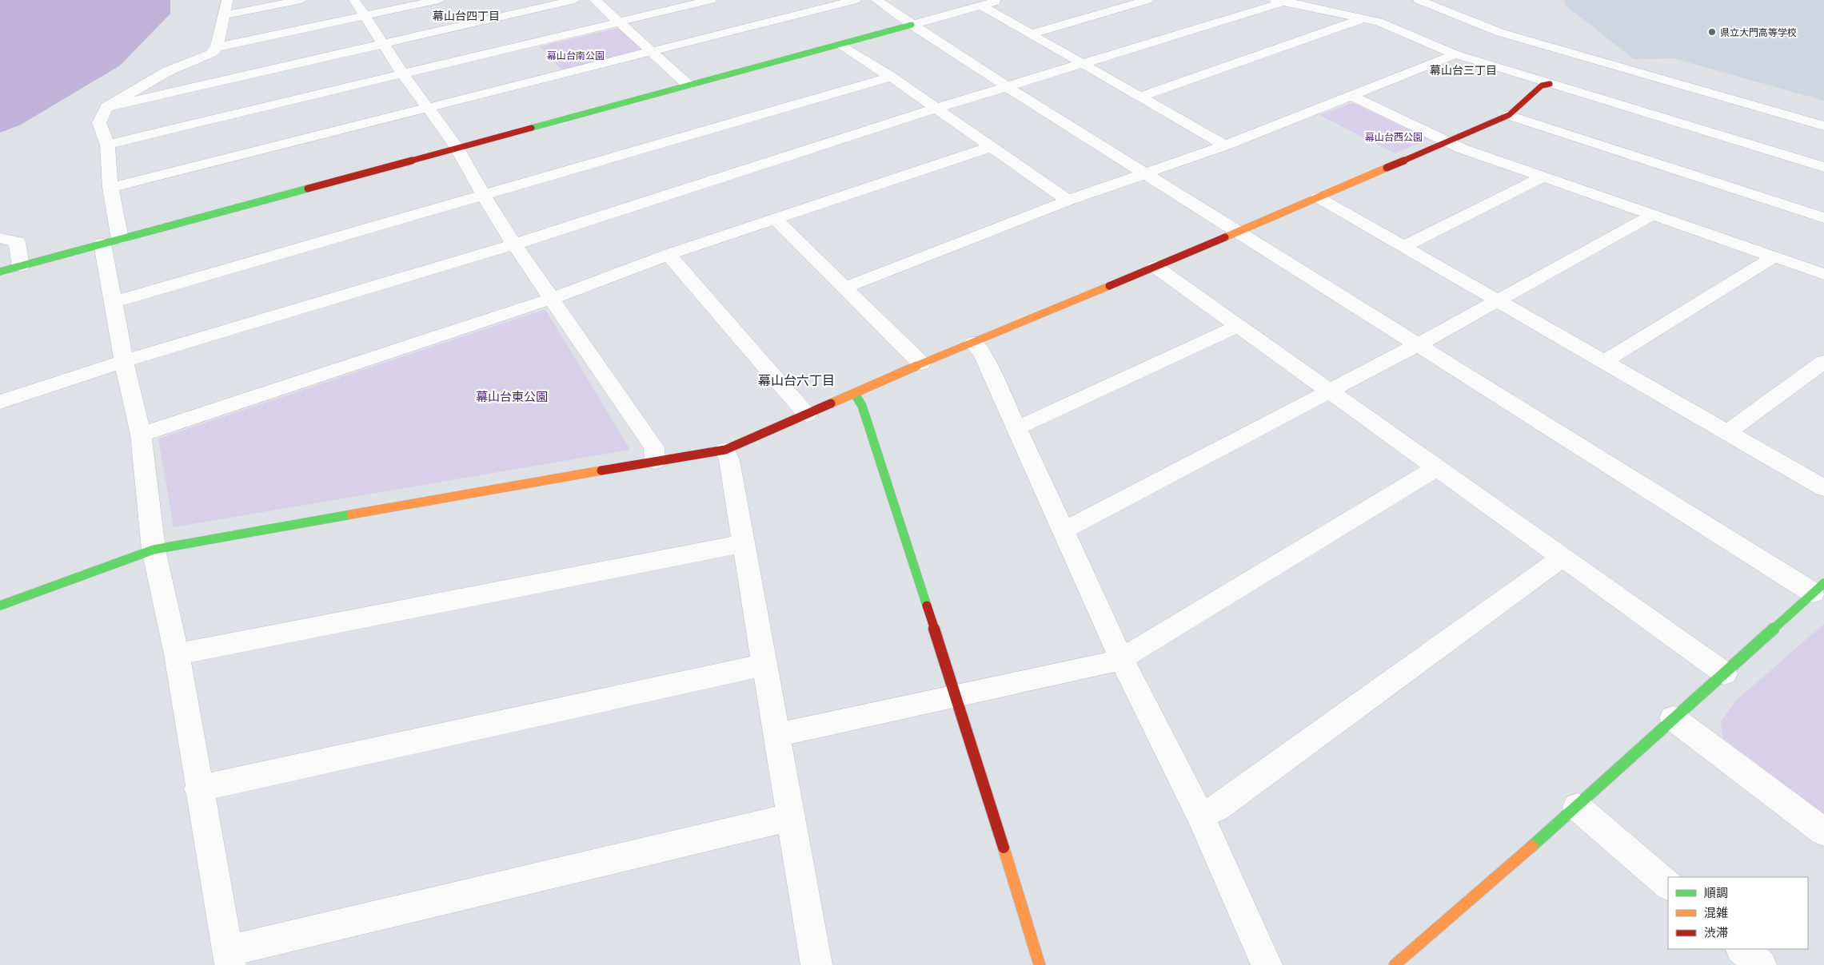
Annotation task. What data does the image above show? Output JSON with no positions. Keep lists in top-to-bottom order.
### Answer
{
  "districts": ["幕山台四丁目", "幕山台三丁目", "幕山台六丁目"],
  "parks": ["幕山台南公園", "幕山台西公園", "幕山台東公園"],
  "places": ["県立大門高等学校"],
  "legend": ["順調", "混雑", "渋滞"]
}
